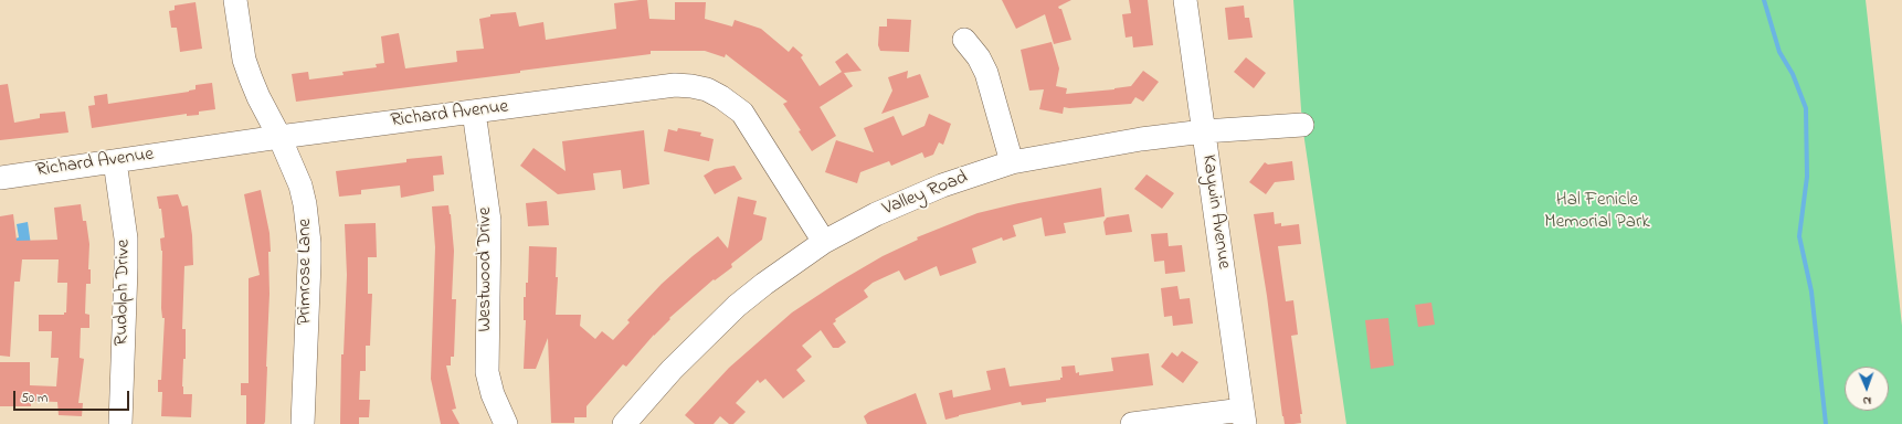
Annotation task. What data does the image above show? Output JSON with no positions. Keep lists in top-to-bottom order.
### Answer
{
  "streets": {
    "street": [
      "Richard Avenue",
      "Valley Road",
      "Kaywin Avenue",
      "Westwood Drive",
      "Primrose Lane",
      "Rudolph Drive"
    ]
  },
  "crossings": [
    ["Richard Avenue", "Valley Road"],
    ["Richard Avenue", "Westwood Drive"],
    ["Richard Avenue", "Primrose Lane"],
    ["Richard Avenue", "Rudolph Drive"],
    ["Valley Road", "Kaywin Avenue"]
  ],
  "parks": ["Hal Fenicle Memorial Park"],
  "scale_bar": "50 m",
  "north": "bottom"
}
